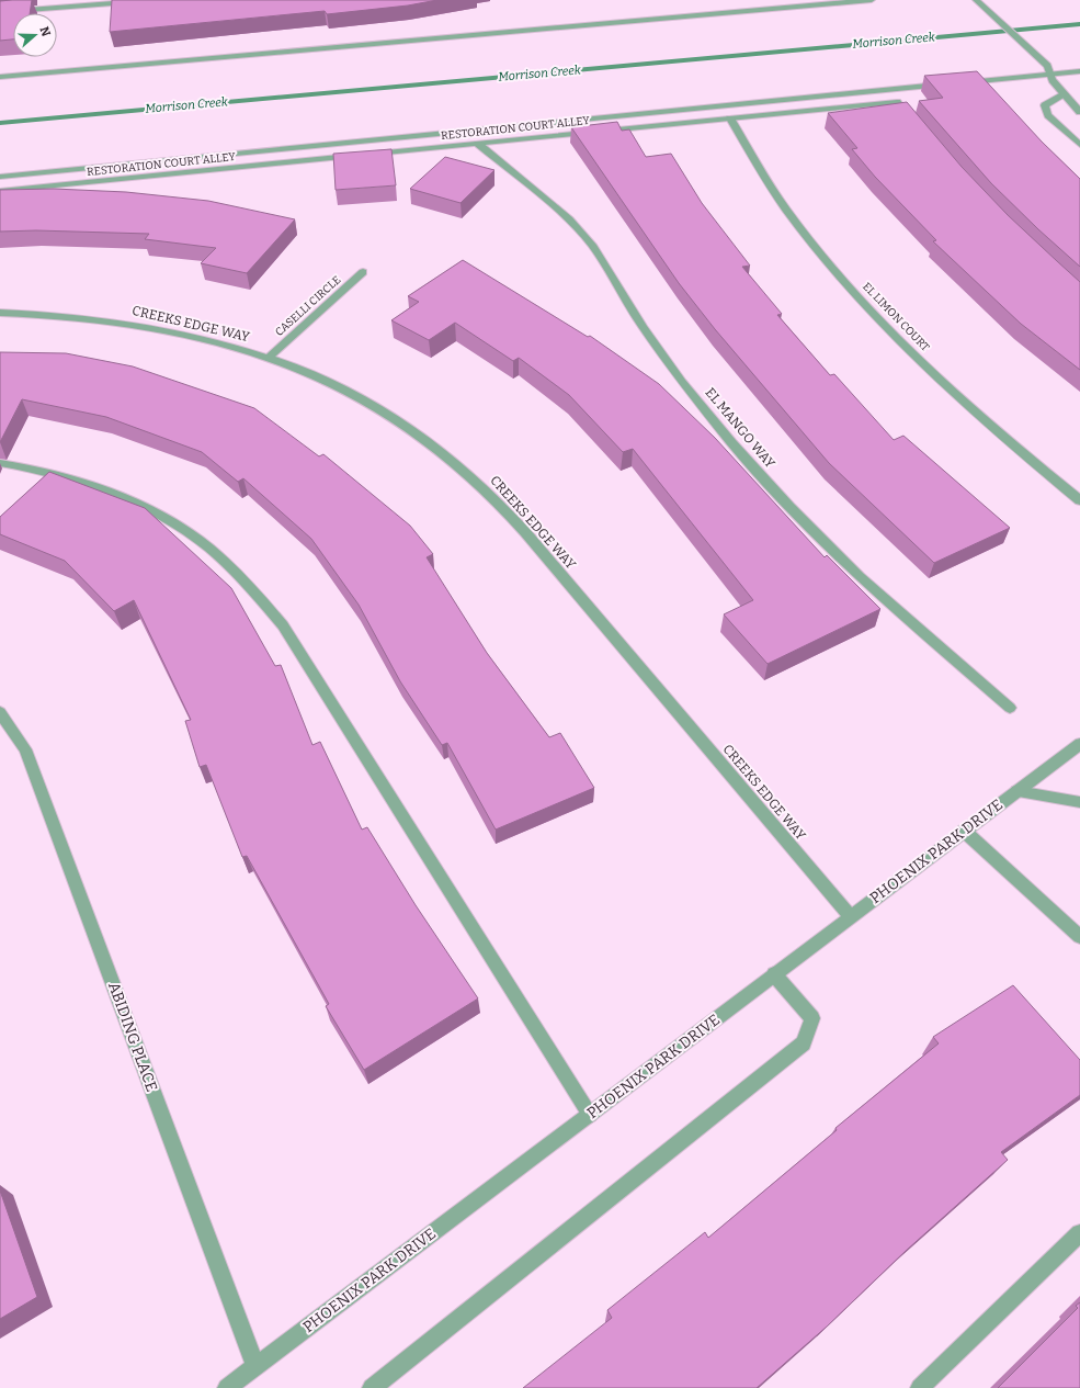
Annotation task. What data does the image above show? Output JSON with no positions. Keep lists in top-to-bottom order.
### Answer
{
  "streets": {
    "street": [
      "RESTORATION COURT ALLEY",
      "CASELLI CIRCLE",
      "EL LIMON COURT",
      "CREEKS EDGE WAY",
      "EL MANGO WAY",
      "PHOENIX PARK DRIVE",
      "ABIDING PLACE"
    ]
  },
  "crossings": [
    ["RESTORATION COURT ALLEY", "EL LIMON COURT"],
    ["RESTORATION COURT ALLEY", "EL MANGO WAY"],
    ["CASELLI CIRCLE", "CREEKS EDGE WAY"],
    ["CREEKS EDGE WAY", "PHOENIX PARK DRIVE"],
    ["PHOENIX PARK DRIVE", "ABIDING PLACE"]
  ],
  "water": ["Morrison Creek"],
  "north": "right"
}
